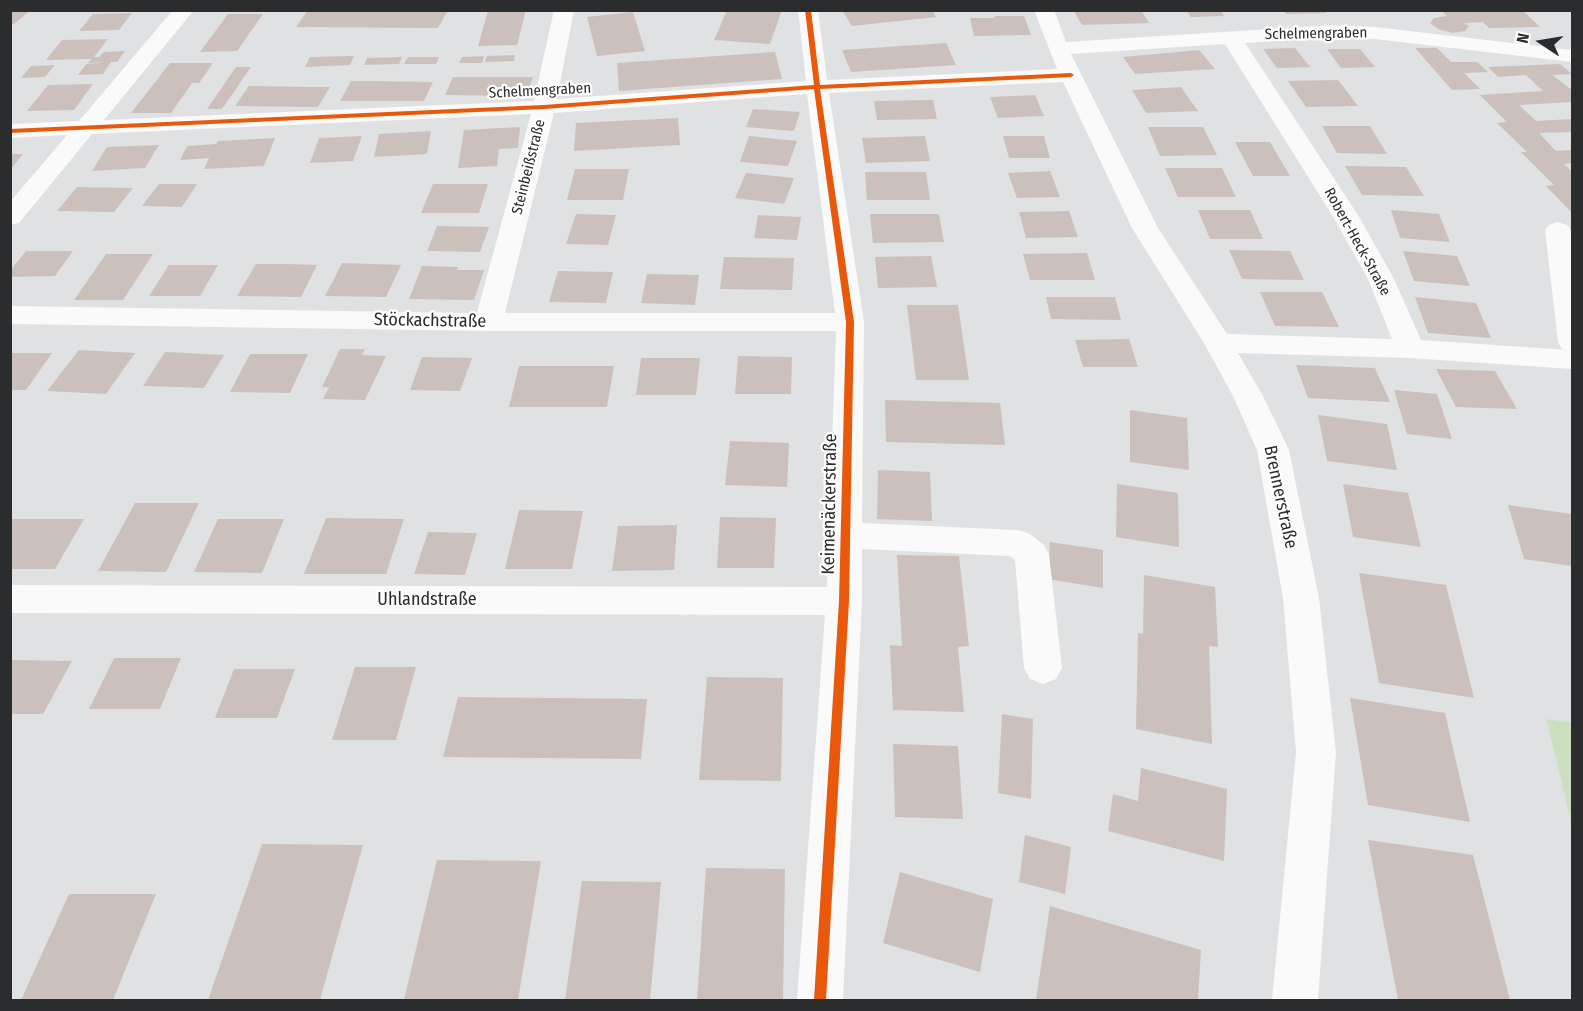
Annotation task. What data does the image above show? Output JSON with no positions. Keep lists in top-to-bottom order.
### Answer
{
  "streets": {
    "street": [
      "Schelmengraben",
      "Steinbeißstraße",
      "Robert-Heck-Straße",
      "Stöckachstraße",
      "Brennerstraße",
      "Keimenäckerstraße",
      "Uhlandstraße"
    ]
  },
  "crossings": [
    ["Schelmengraben", "Steinbeißstraße"],
    ["Schelmengraben", "Robert-Heck-Straße"],
    ["Schelmengraben", "Brennerstraße"],
    ["Schelmengraben", "Keimenäckerstraße"],
    ["Steinbeißstraße", "Stöckachstraße"],
    ["Stöckachstraße", "Keimenäckerstraße"],
    ["Keimenäckerstraße", "Uhlandstraße"]
  ],
  "north": "left"
}
